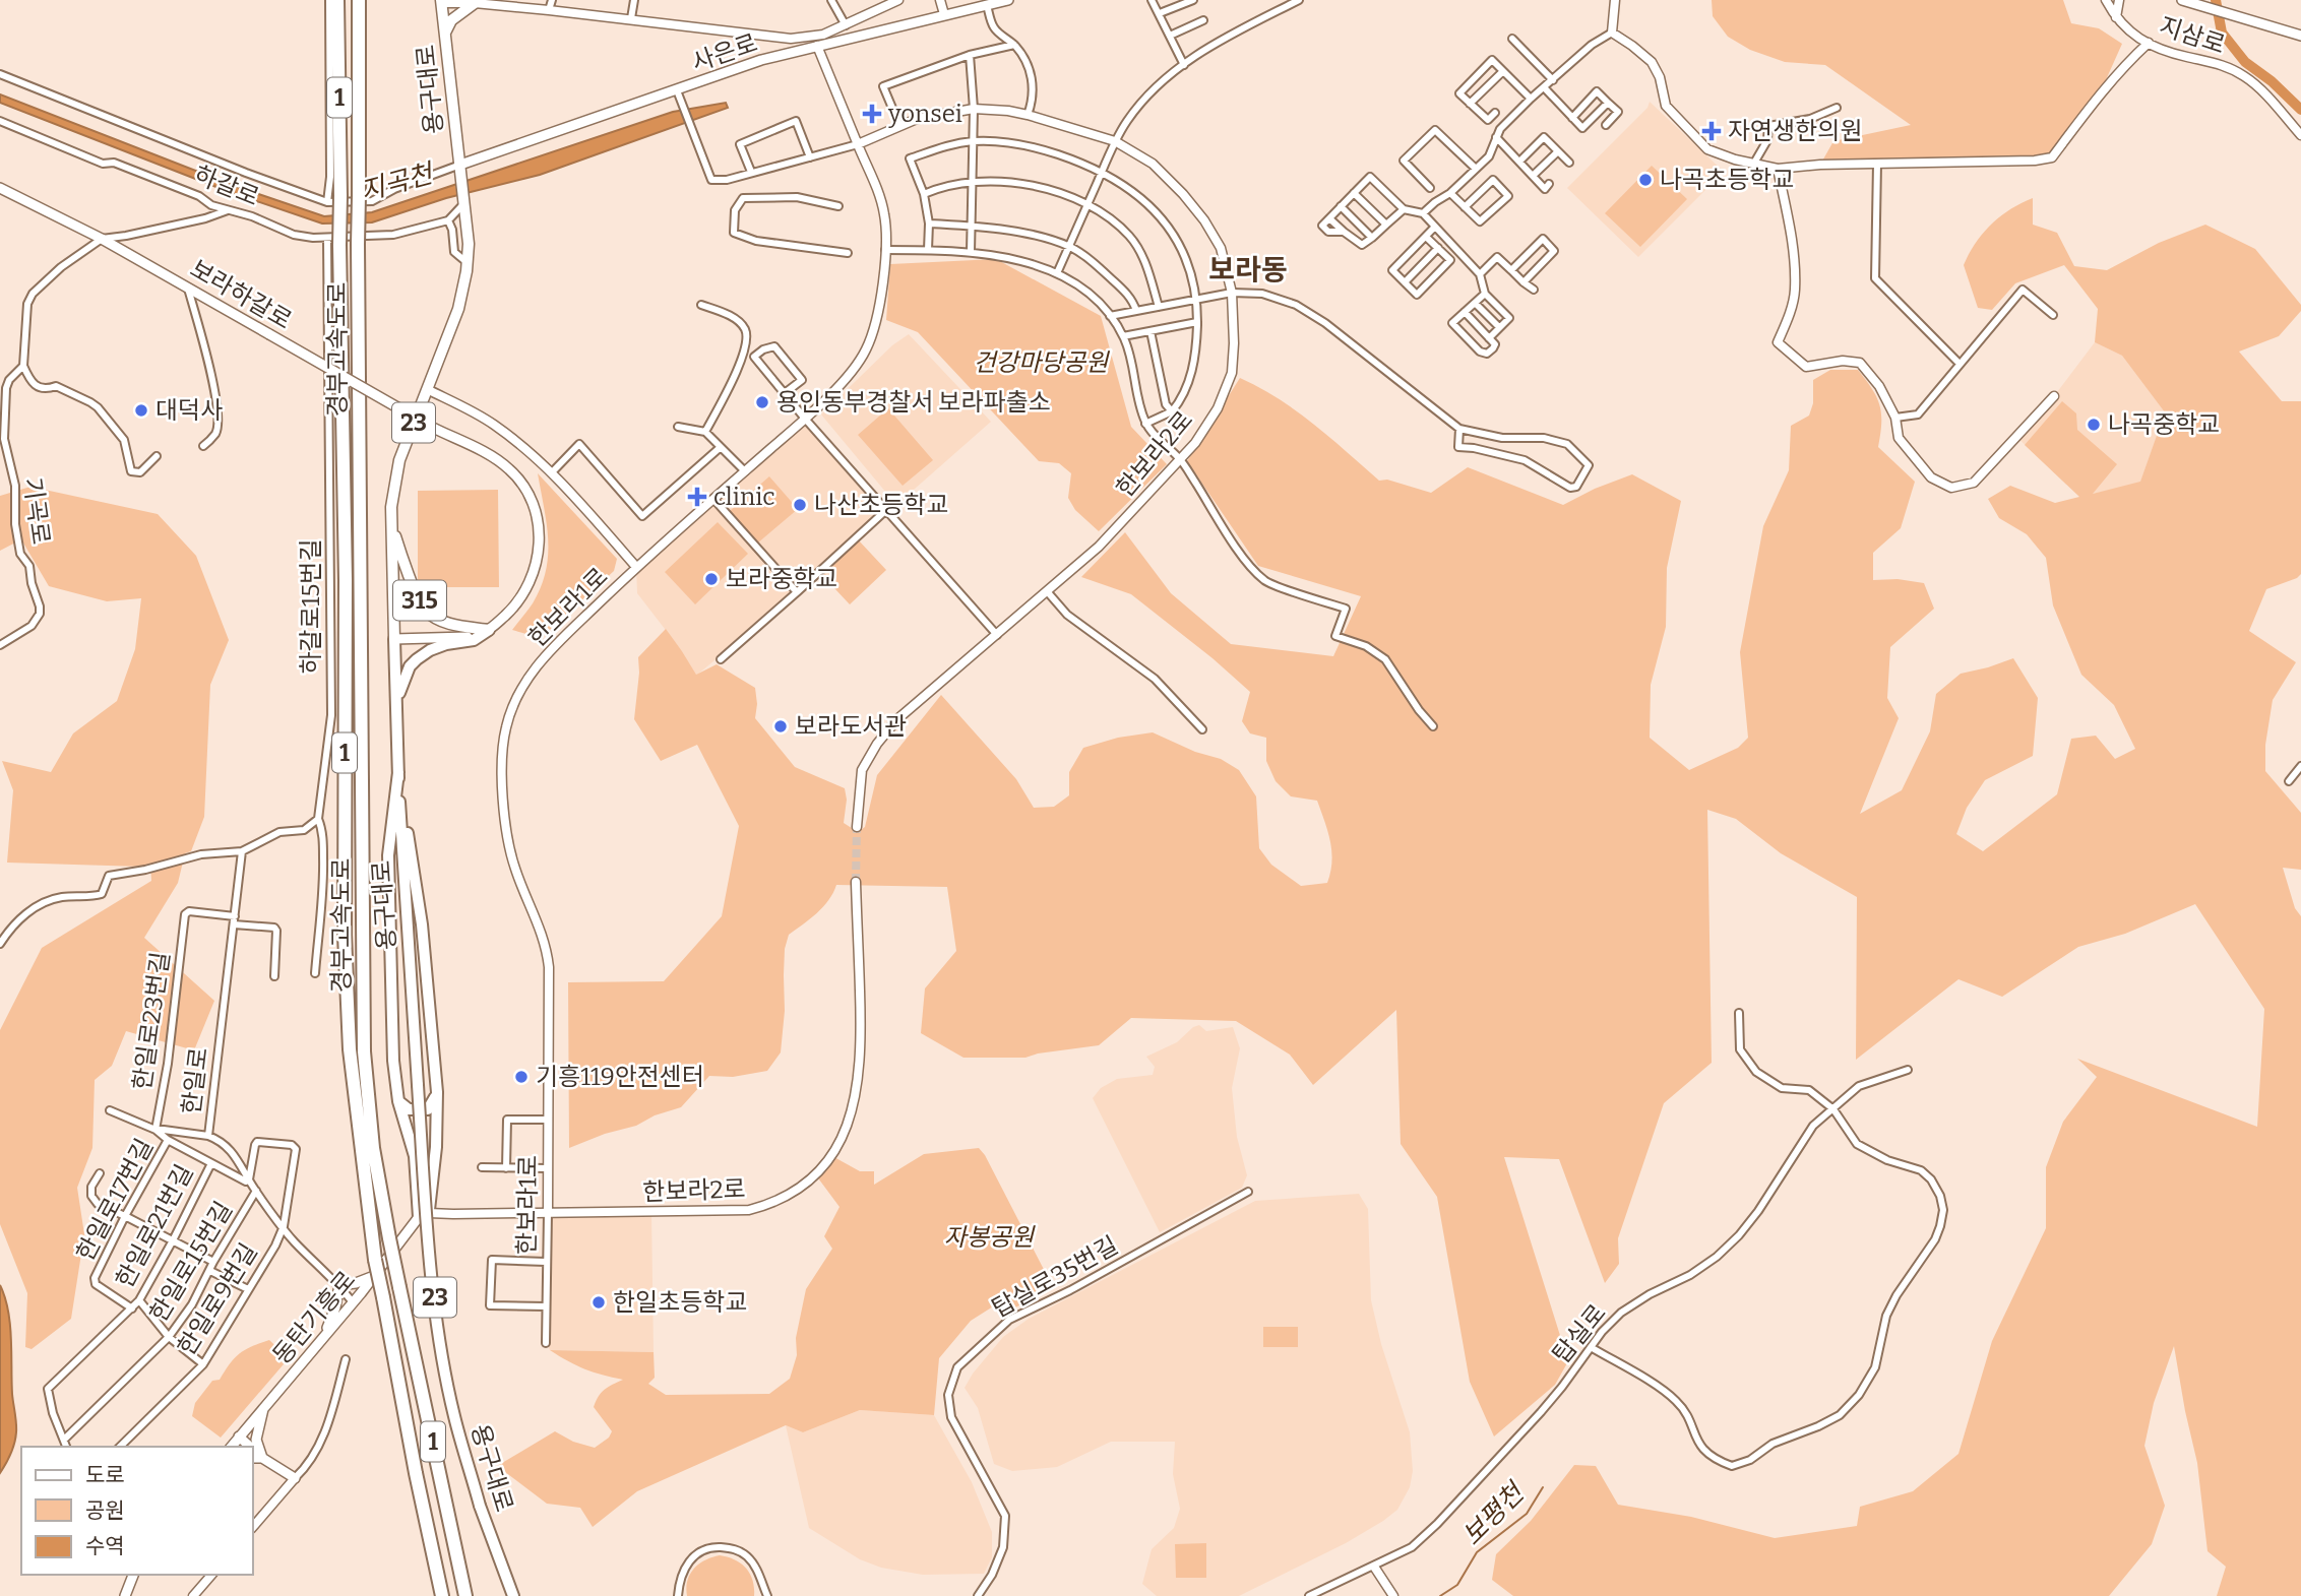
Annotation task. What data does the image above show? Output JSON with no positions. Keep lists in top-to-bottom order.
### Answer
{
  "streets": {
    "highway": [
      "용구대로",
      "1",
      "경부고속도로",
      "23",
      "315"
    ],
    "main road": ["사은로", "보라하갈로", "동탄기흥로"],
    "street": [
      "지삼로",
      "하갈로",
      "한보라2로",
      "기곡로",
      "하갈로15번길",
      "한보라1로",
      "한일로23번길",
      "한일로",
      "한일로17번길",
      "한일로21번길",
      "한일로15번길",
      "탑실로35번길",
      "한일로9번길",
      "탑실로"
    ]
  },
  "crossings": [
    ["사은로", "용구대로"],
    ["사은로", "23"],
    ["사은로", "한보라1로"],
    ["용구대로", "23"],
    ["용구대로", "315"],
    ["하갈로", "하갈로15번길"],
    ["보라하갈로", "315"],
    ["한보라2로", "한보라1로"],
    ["한보라2로", "동탄기흥로"],
    ["한일로23번길", "한일로"],
    ["한일로", "한일로17번길"],
    ["한일로", "한일로15번길"],
    ["한일로", "한일로9번길"],
    ["한일로", "동탄기흥로"],
    ["한일로17번길", "한일로21번길"],
    ["한일로17번길", "한일로9번길"],
    ["한일로21번길", "한일로15번길"]
  ],
  "districts": ["보라동"],
  "water": ["지곡천", "보평천"],
  "parks": ["건강마당공원", "자봉공원"],
  "places": {
    "health": ["yonsei", "자연생한의원", "clinic"],
    "other": [
      "나곡초등학교",
      "용인동부경찰서 보라파출소",
      "대덕사",
      "나곡중학교",
      "나산초등학교",
      "보라중학교",
      "보라도서관",
      "기흥119안전센터",
      "한일초등학교"
    ]
  },
  "legend": ["도로", "공원", "수역"]
}
